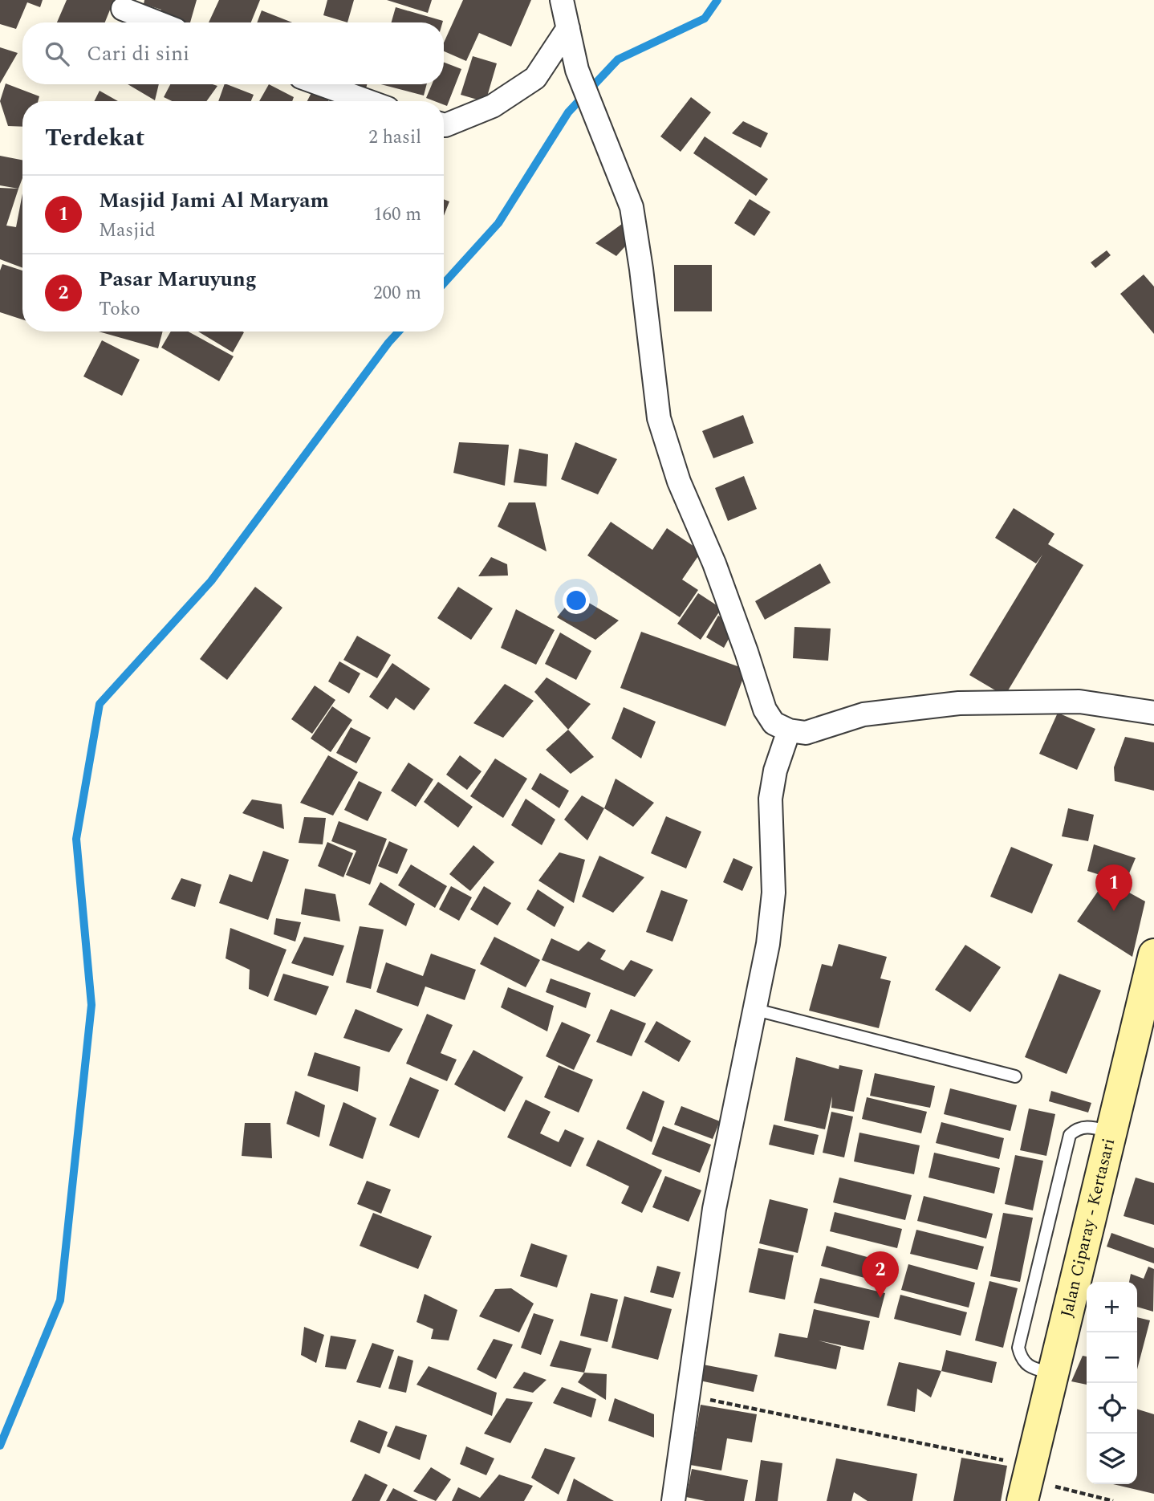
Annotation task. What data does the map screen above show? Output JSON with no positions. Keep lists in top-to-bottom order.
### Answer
{
  "streets": {
    "main road": ["Jalan Ciparay - Kertasari"]
  },
  "page": {
    "search": "Cari di sini",
    "heading": ["Terdekat", "2 hasil"],
    "list": [
      {
        "mark": "1",
        "name": "Masjid Jami Al Maryam",
        "note": "Masjid",
        "value": "160 m"
      },
      {
        "mark": "2",
        "name": "Pasar Maruyung",
        "note": "Toko",
        "value": "200 m"
      }
    ],
    "pins": ["1", "2"],
    "map_buttons": ["+", "−"]
  }
}
